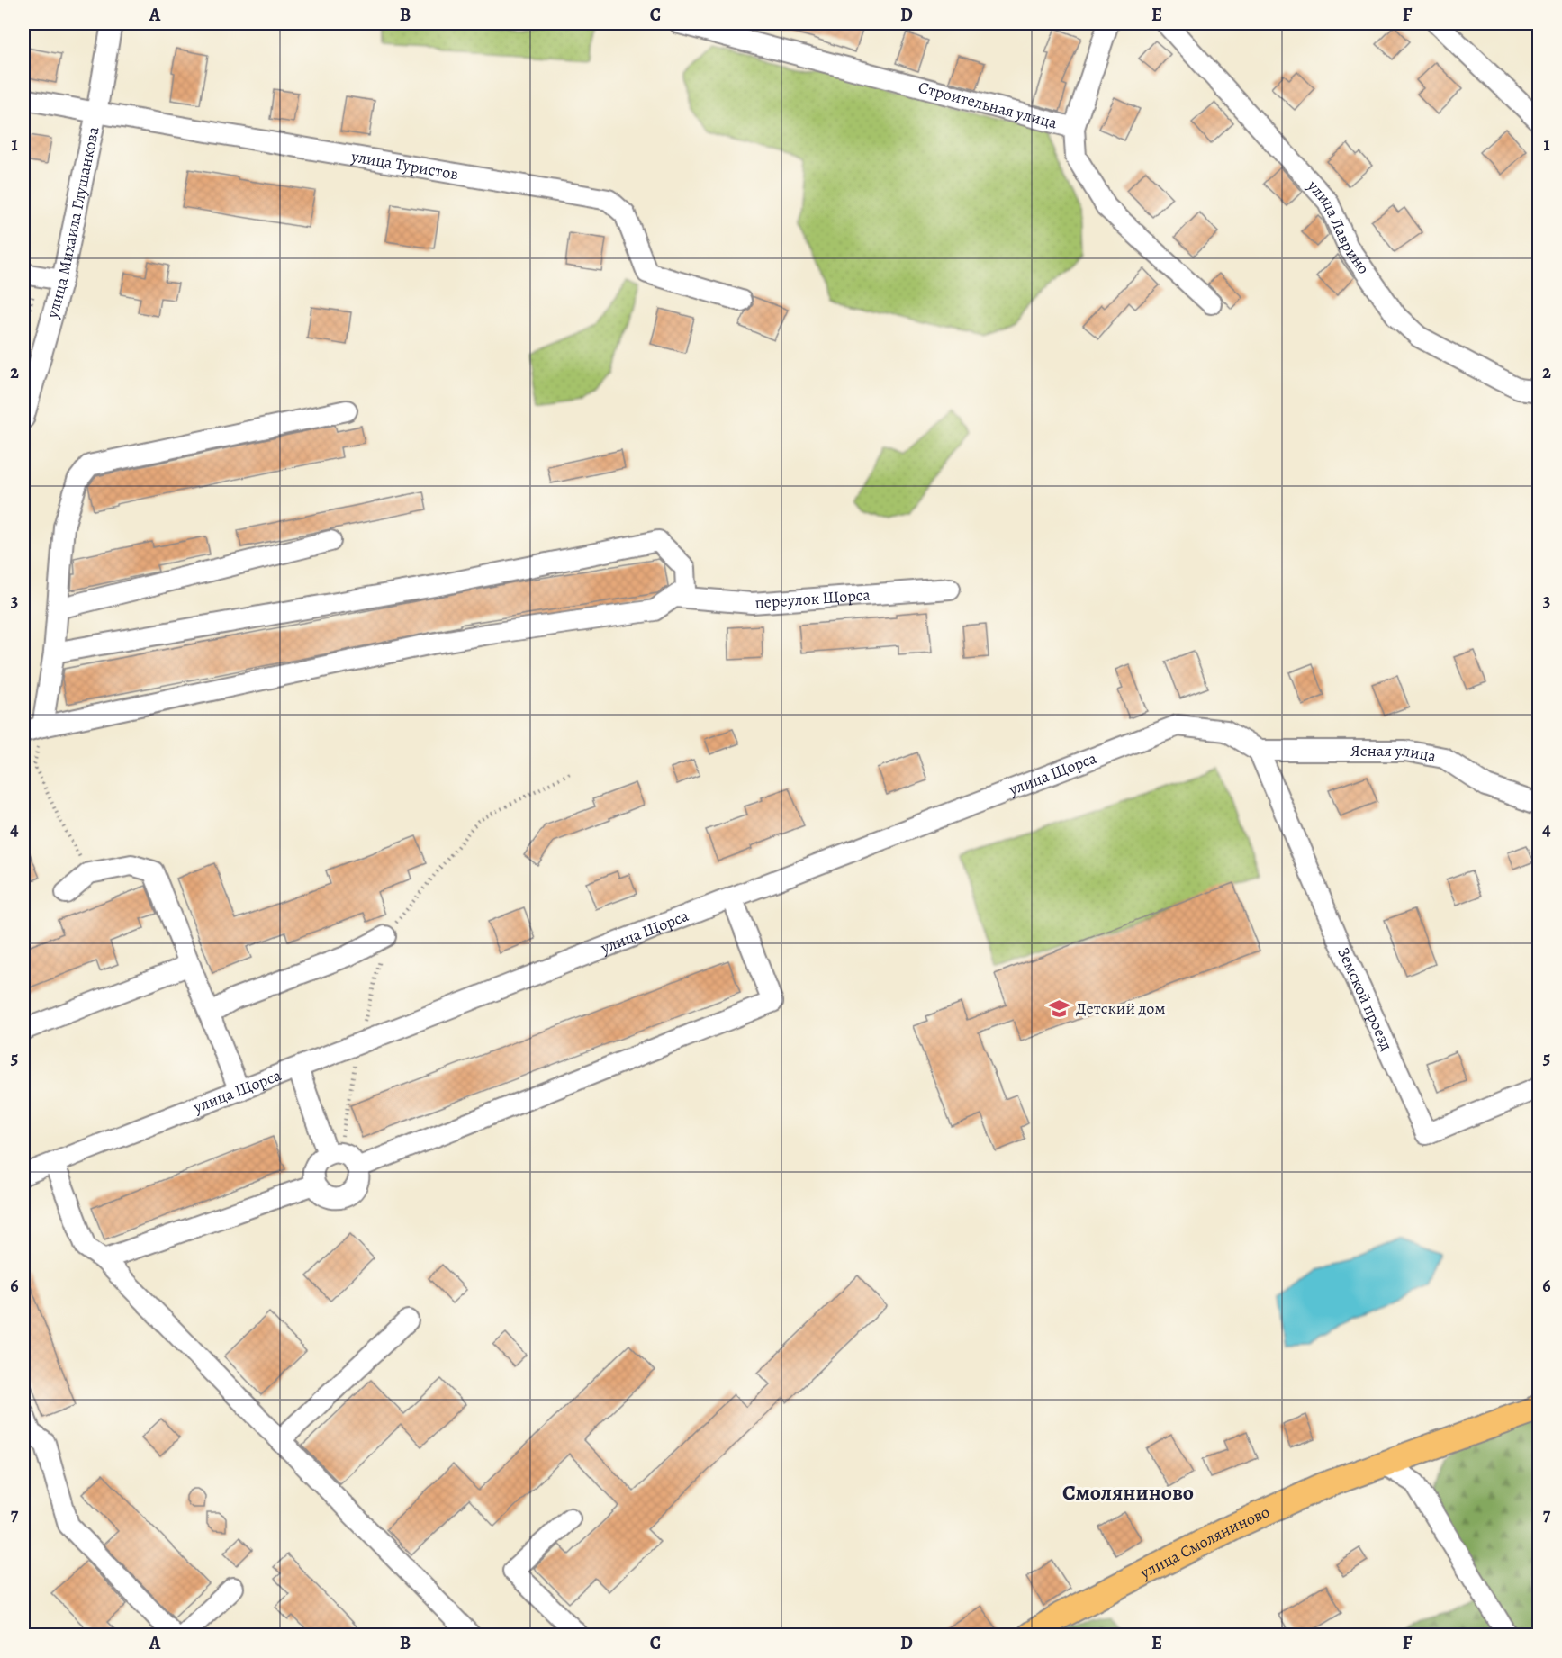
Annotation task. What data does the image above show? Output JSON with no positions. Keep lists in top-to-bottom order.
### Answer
{
  "streets": {
    "main road": ["улица Смоляниново"],
    "street": [
      "Строительная улица",
      "улица Туристов",
      "улица Михаила Глушанкова",
      "улица Лаврино",
      "переулок Щорса",
      "Ясная улица",
      "улица Щорса",
      "Земской проезд"
    ]
  },
  "crossings": [
    ["улица Туристов", "улица Михаила Глушанкова"],
    ["Ясная улица", "улица Щорса"],
    ["Ясная улица", "Земской проезд"],
    ["улица Щорса", "Земской проезд"]
  ],
  "districts": ["Смоляниново"],
  "places": {
    "school or university": ["Детский дом"]
  },
  "grid": {
    "columns": [
      "A",
      "B",
      "C",
      "D",
      "E",
      "F"
    ],
    "rows": [
      "1",
      "2",
      "3",
      "4",
      "5",
      "6",
      "7"
    ]
  }
}
